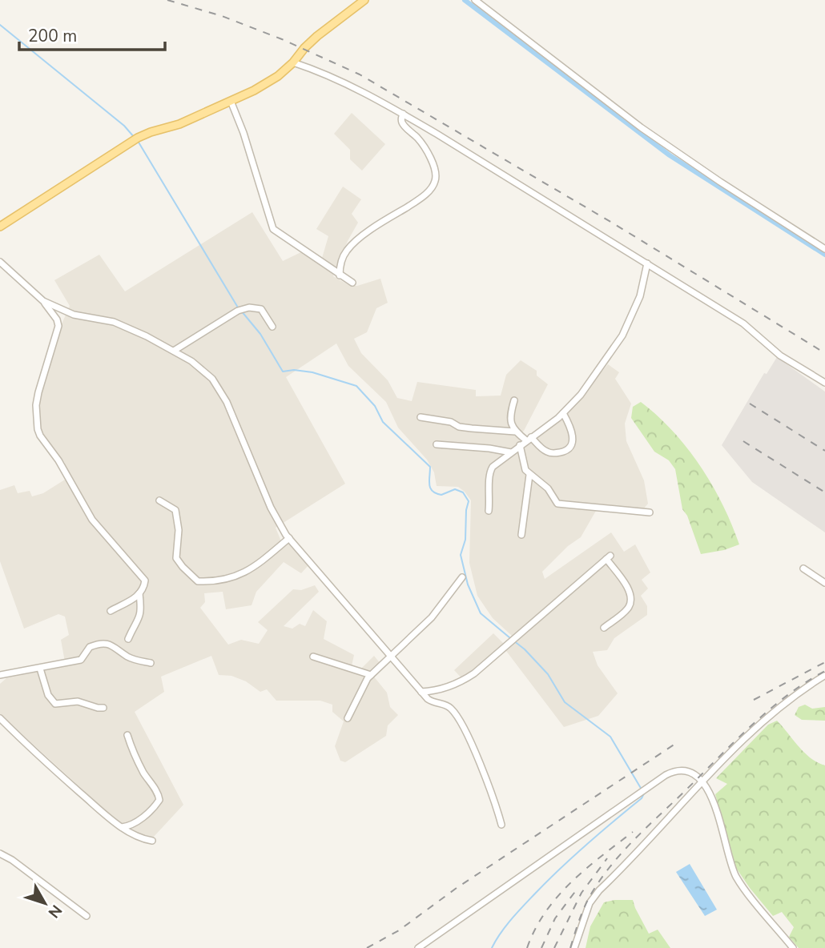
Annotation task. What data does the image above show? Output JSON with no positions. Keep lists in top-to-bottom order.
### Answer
{
  "scale_bar": "200 m",
  "north": "bottom right"
}
